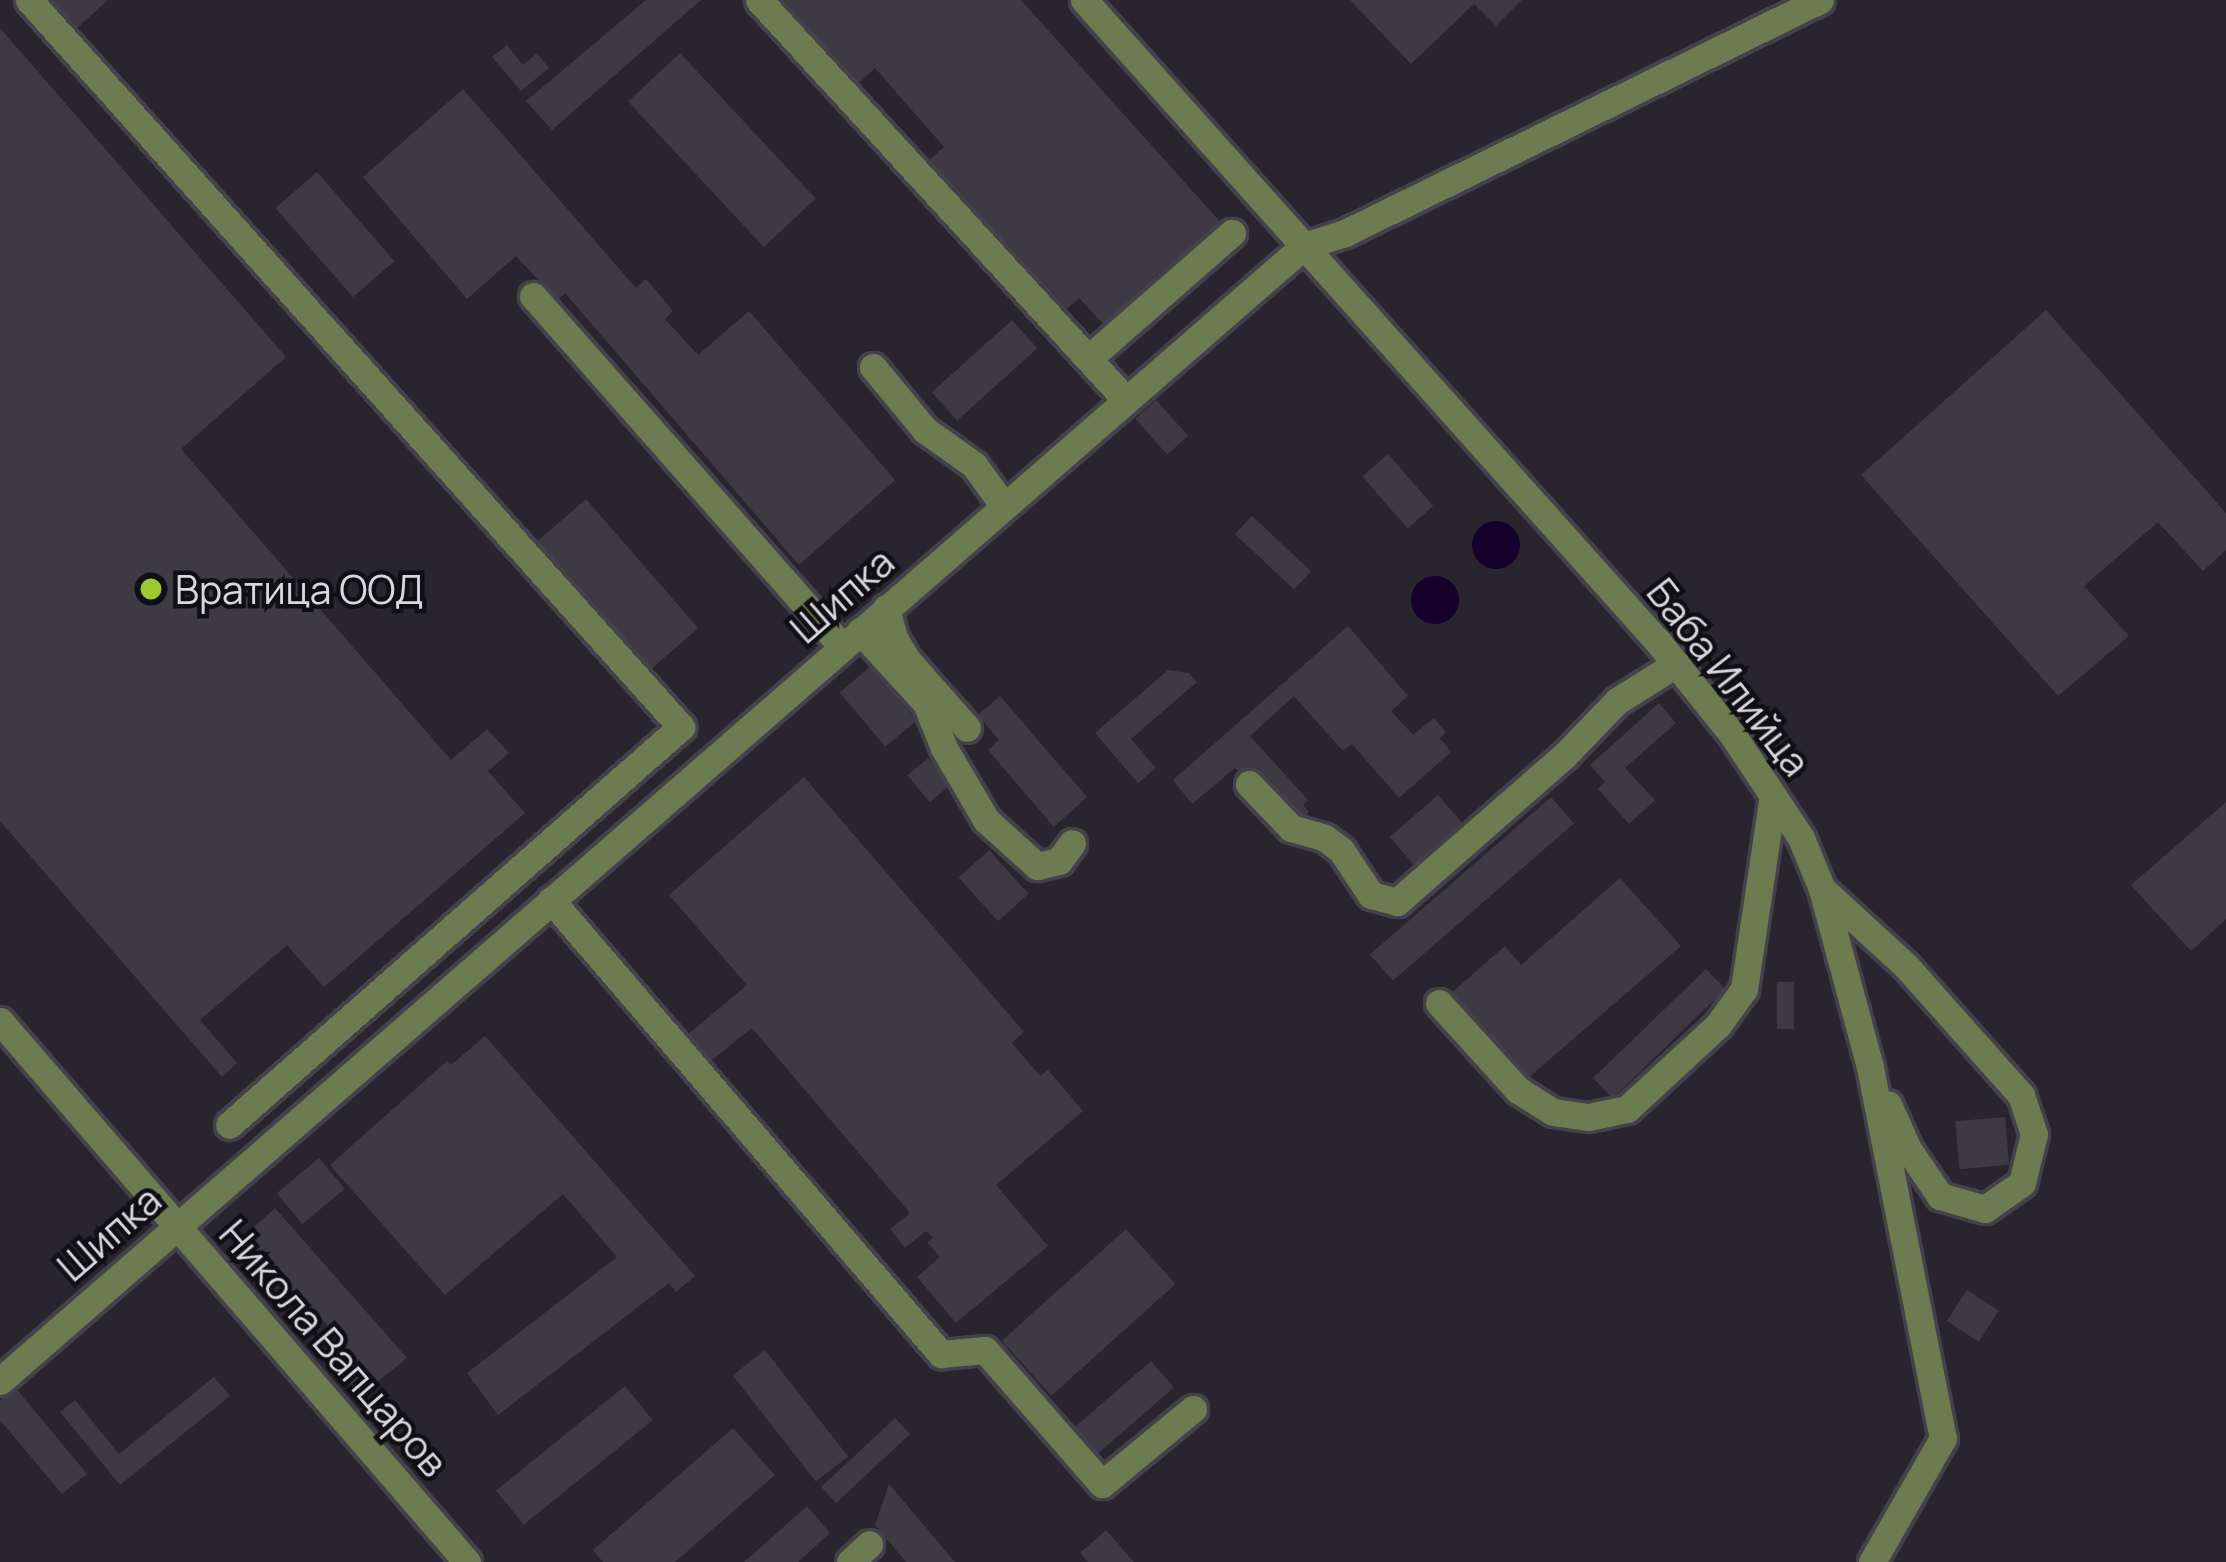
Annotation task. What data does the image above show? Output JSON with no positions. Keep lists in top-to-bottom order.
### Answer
{
  "streets": {
    "street": ["Шипка", "Баба Илийца", "Никола Вапцаров"]
  },
  "crossings": [
    ["Шипка", "Баба Илийца"],
    ["Шипка", "Никола Вапцаров"]
  ],
  "places": ["Вратица ООД"]
}
